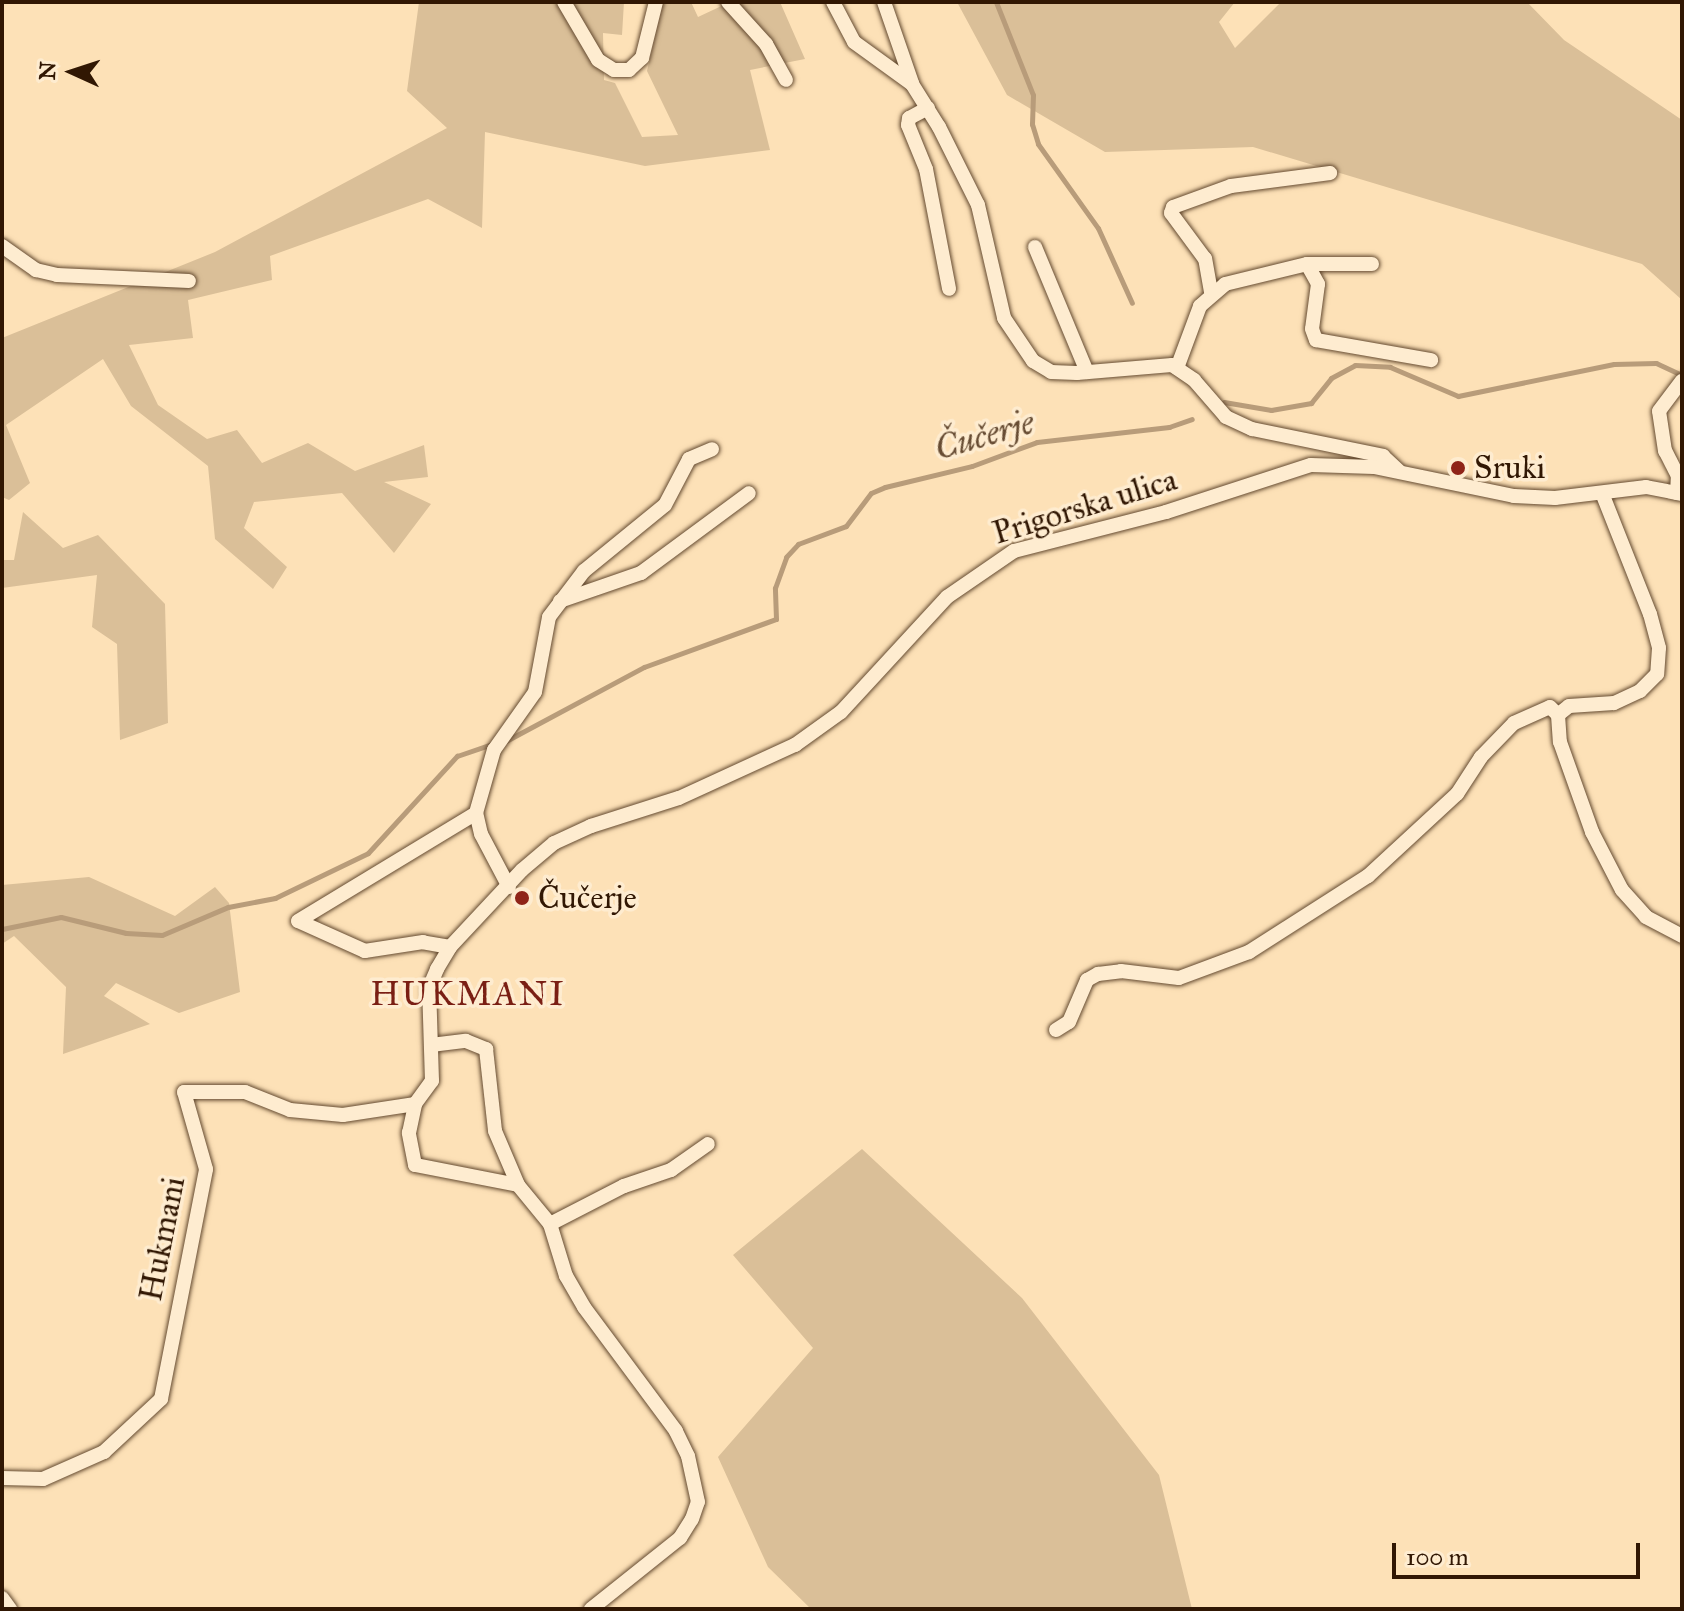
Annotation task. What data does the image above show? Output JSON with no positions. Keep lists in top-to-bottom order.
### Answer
{
  "streets": {
    "street": ["Prigorska ulica", "Hukmani"]
  },
  "crossings": [
    ["Prigorska ulica", "Hukmani"]
  ],
  "districts": ["HUKMANI"],
  "water": ["Čučerje"],
  "places": ["Sruki", "Čučerje"],
  "scale_bar": "100 m",
  "north": "left"
}
